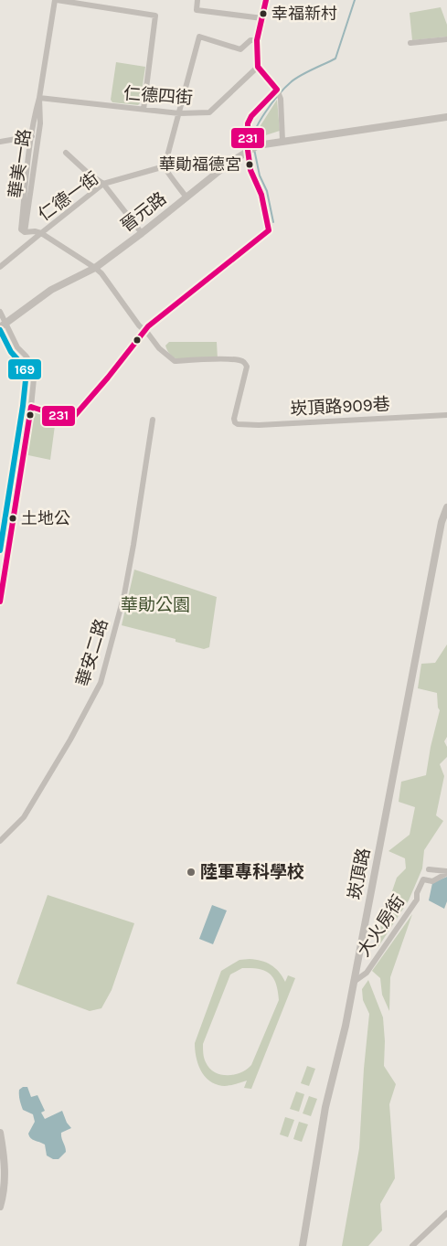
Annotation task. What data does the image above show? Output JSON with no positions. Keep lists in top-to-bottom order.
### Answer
{
  "streets": {
    "street": [
      "仁德四街",
      "華美一路",
      "仁德一街",
      "晉元路",
      "崁頂路909巷",
      "華安二路",
      "崁頂路",
      "大火房街"
    ]
  },
  "crossings": [
    ["仁德四街", "華美一路"],
    ["華美一路", "仁德一街"],
    ["仁德一街", "晉元路"],
    ["仁德一街", "崁頂路909巷"],
    ["崁頂路", "大火房街"]
  ],
  "parks": ["華勛公園"],
  "places": [
    "幸福新村",
    "華勛福德宮",
    "土地公",
    "陸軍專科學校"
  ],
  "lines": ["transit line 231", "transit line 169"]
}
